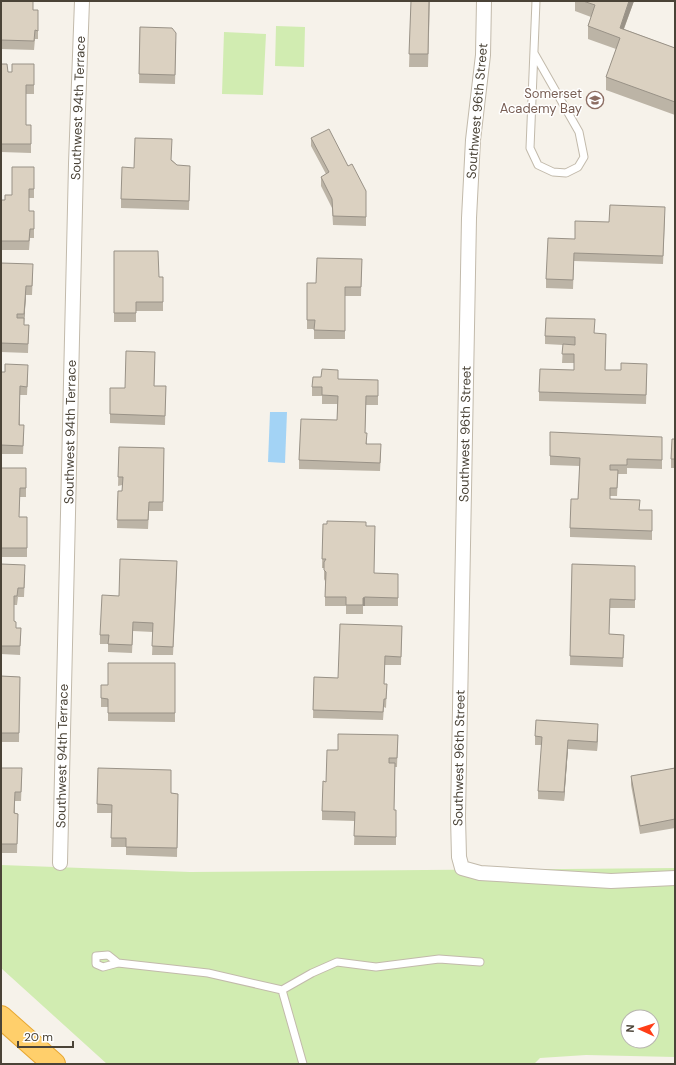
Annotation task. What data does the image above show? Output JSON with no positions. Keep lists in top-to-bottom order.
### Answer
{
  "streets": {
    "street": ["Southwest 94th Terrace", "Southwest 96th Street"]
  },
  "places": {
    "school or university": ["Somerset Academy Bay"]
  },
  "scale_bar": "20 m",
  "north": "left"
}
